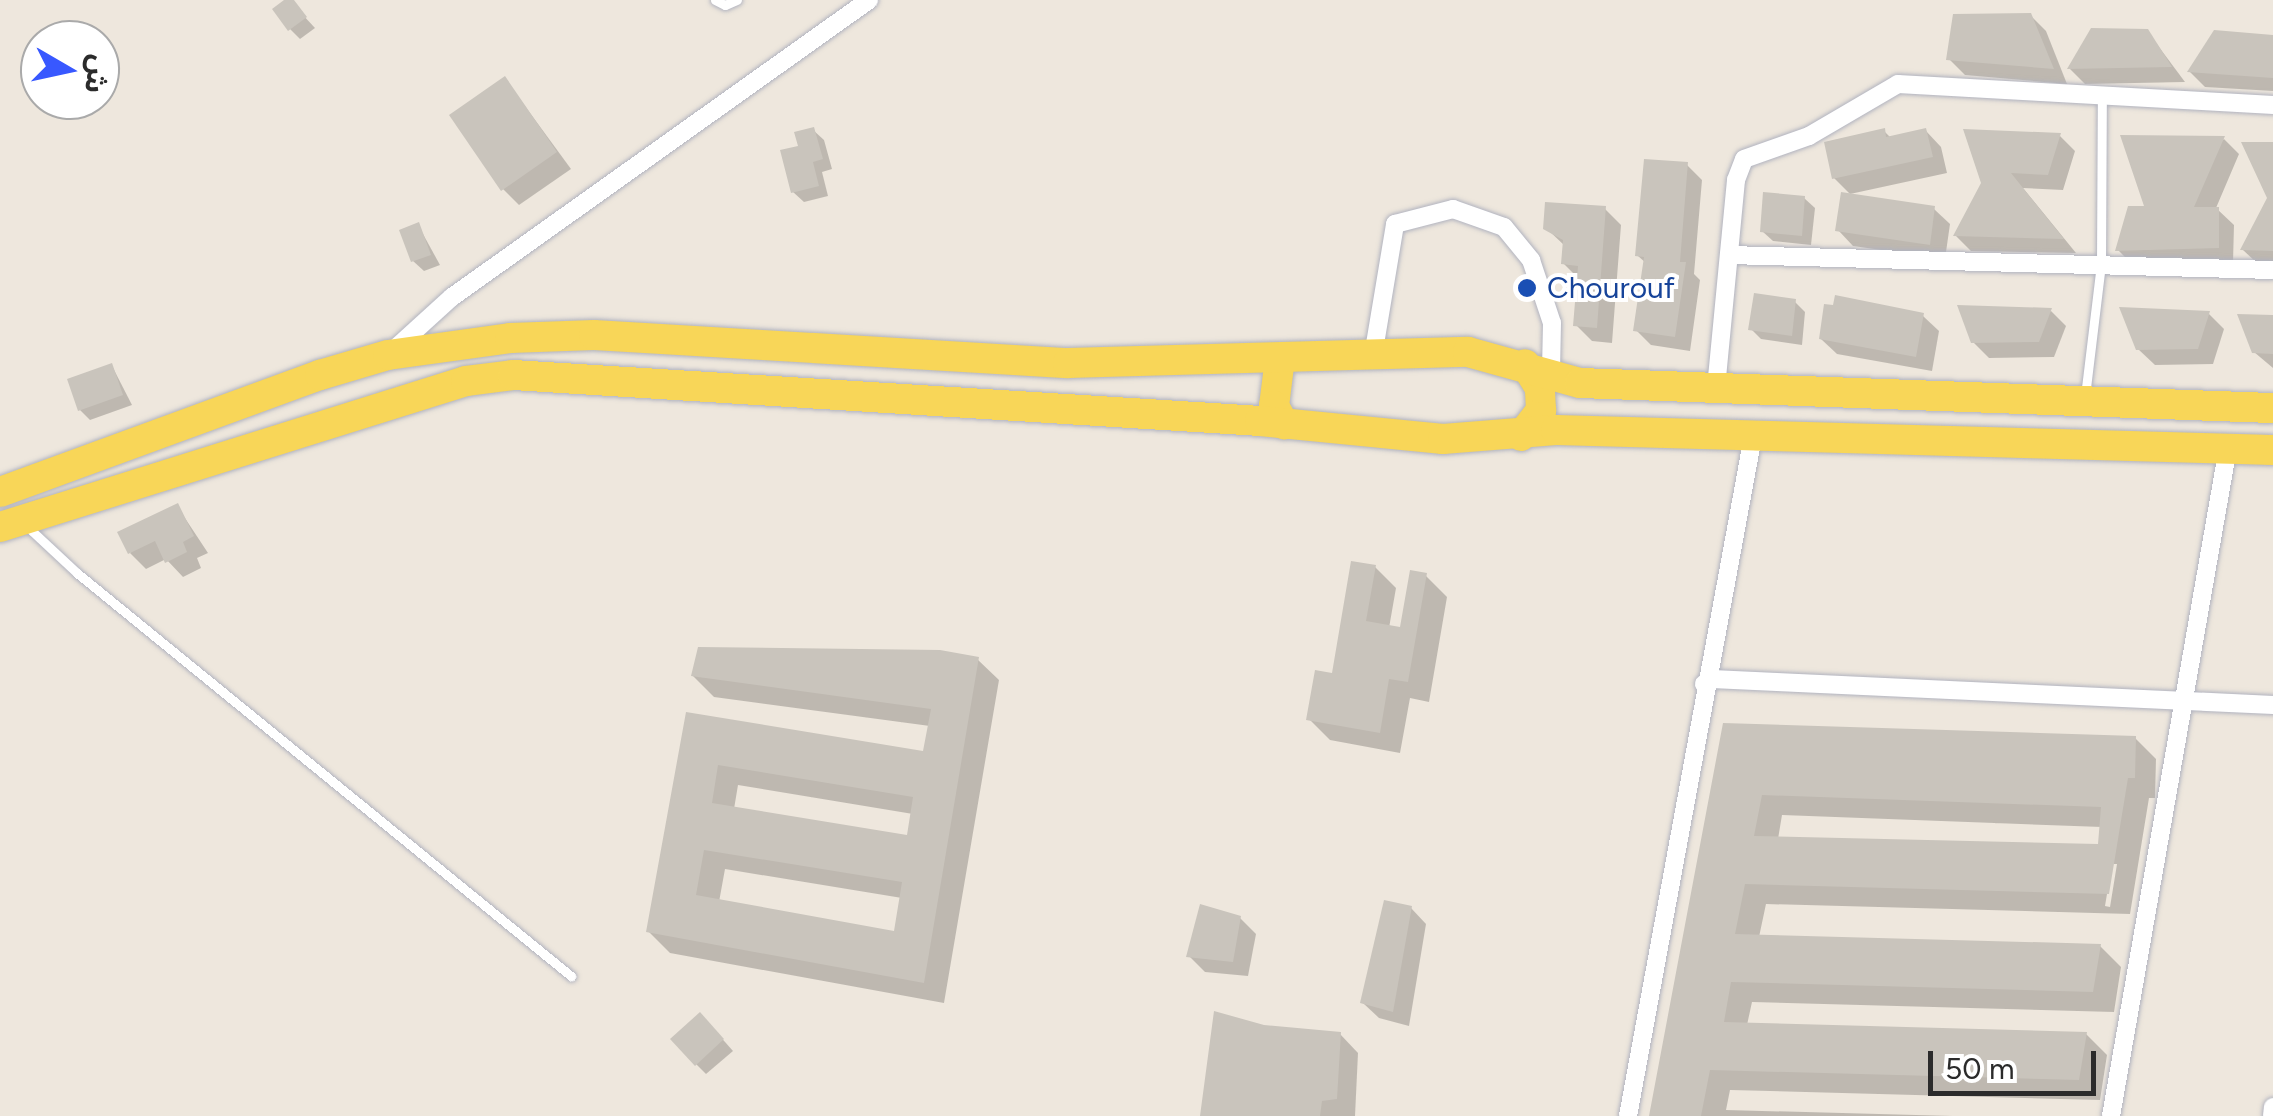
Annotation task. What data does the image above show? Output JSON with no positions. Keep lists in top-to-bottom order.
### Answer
{
  "places": ["Chourouf"],
  "scale_bar": "50 m",
  "north": "right"
}
